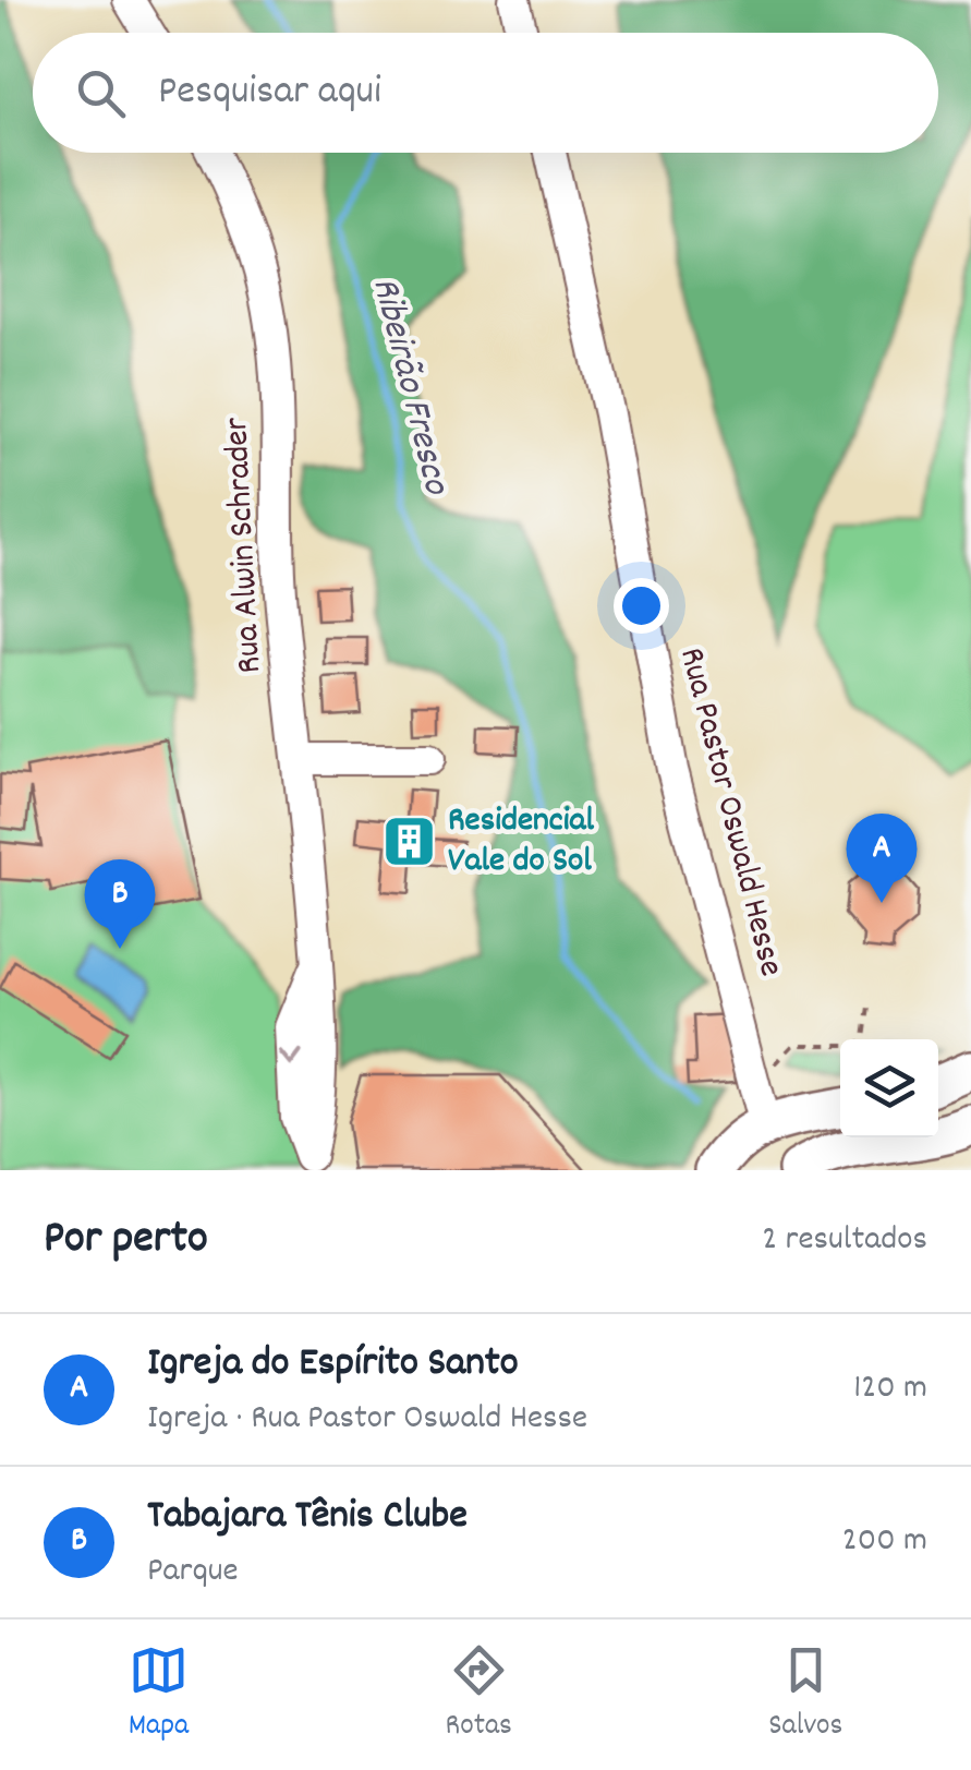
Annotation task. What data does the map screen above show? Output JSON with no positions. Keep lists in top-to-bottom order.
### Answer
{
  "streets": {
    "street": ["Rua Alwin Schrader", "Rua Pastor Oswald Hesse"]
  },
  "water": ["Ribeirão Fresco"],
  "places": {
    "building": ["Residencial Vale do Sol"]
  },
  "page": {
    "search": "Pesquisar aqui",
    "pins": ["A", "B"],
    "heading": ["Por perto", "2 resultados"],
    "list": [
      {
        "mark": "A",
        "name": "Igreja do Espírito Santo",
        "note": "Igreja · Rua Pastor Oswald Hesse",
        "value": "120 m"
      },
      {
        "mark": "B",
        "name": "Tabajara Tênis Clube",
        "note": "Parque",
        "value": "200 m"
      }
    ],
    "nav": ["Mapa", "Rotas", "Salvos"]
  }
}
